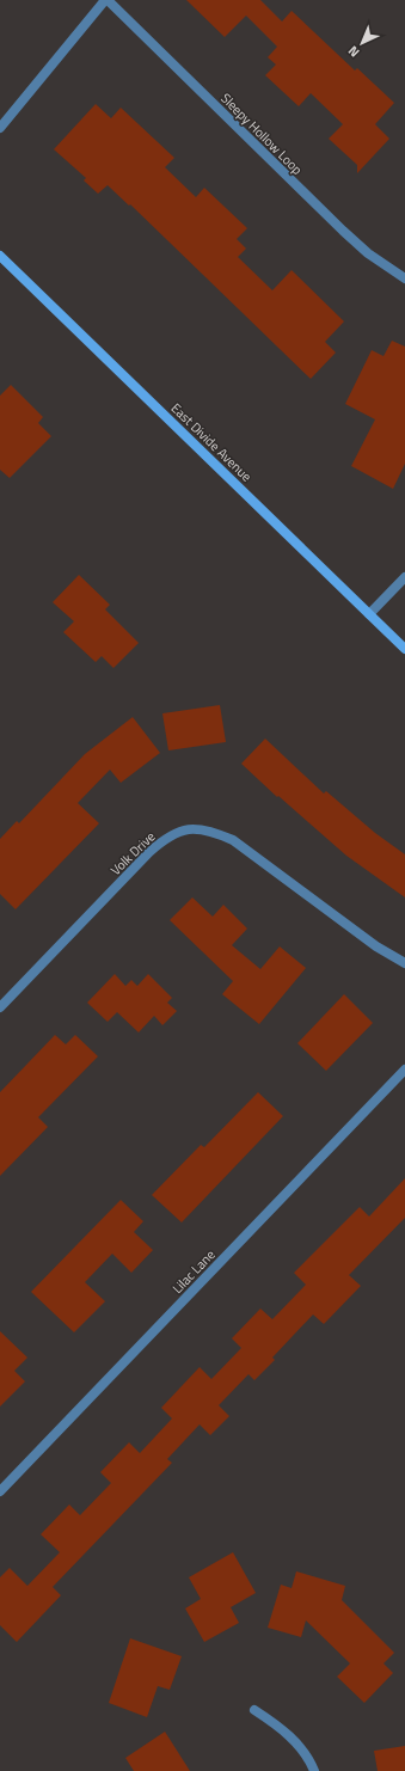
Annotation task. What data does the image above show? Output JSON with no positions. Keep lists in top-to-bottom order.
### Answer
{
  "streets": {
    "street": [
      "Sleepy Hollow Loop",
      "East Divide Avenue",
      "Volk Drive",
      "Lilac Lane"
    ]
  },
  "north": "bottom left"
}
